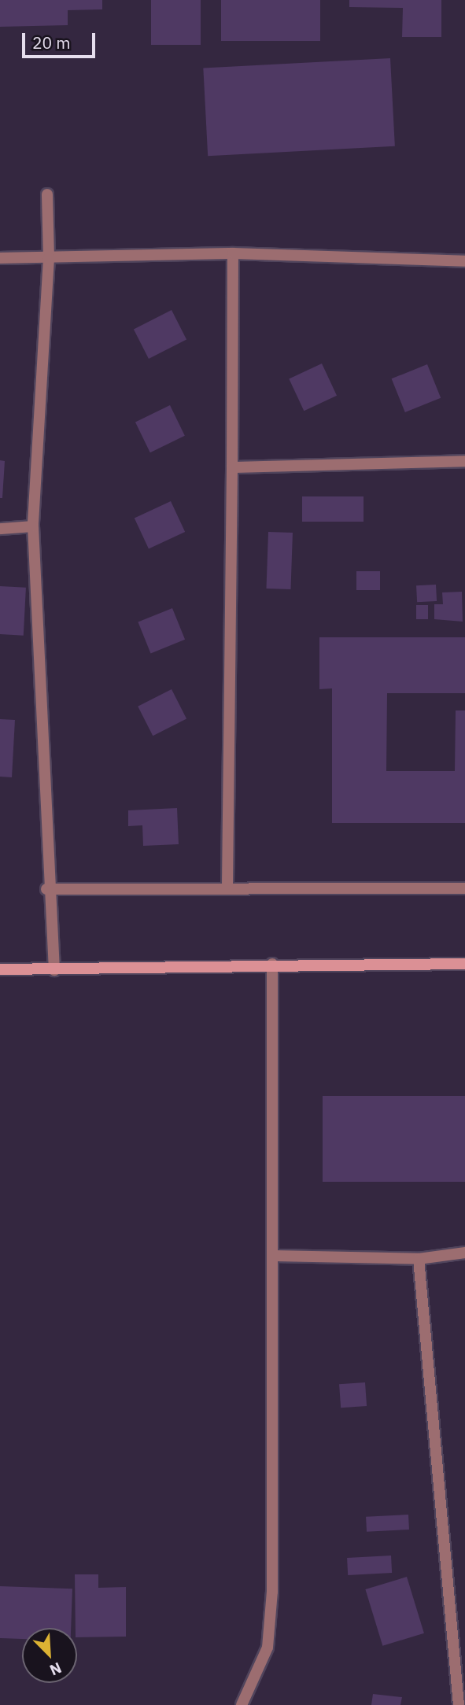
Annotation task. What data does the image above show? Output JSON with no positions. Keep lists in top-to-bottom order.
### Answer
{
  "scale_bar": "20 m",
  "north": "bottom right"
}
